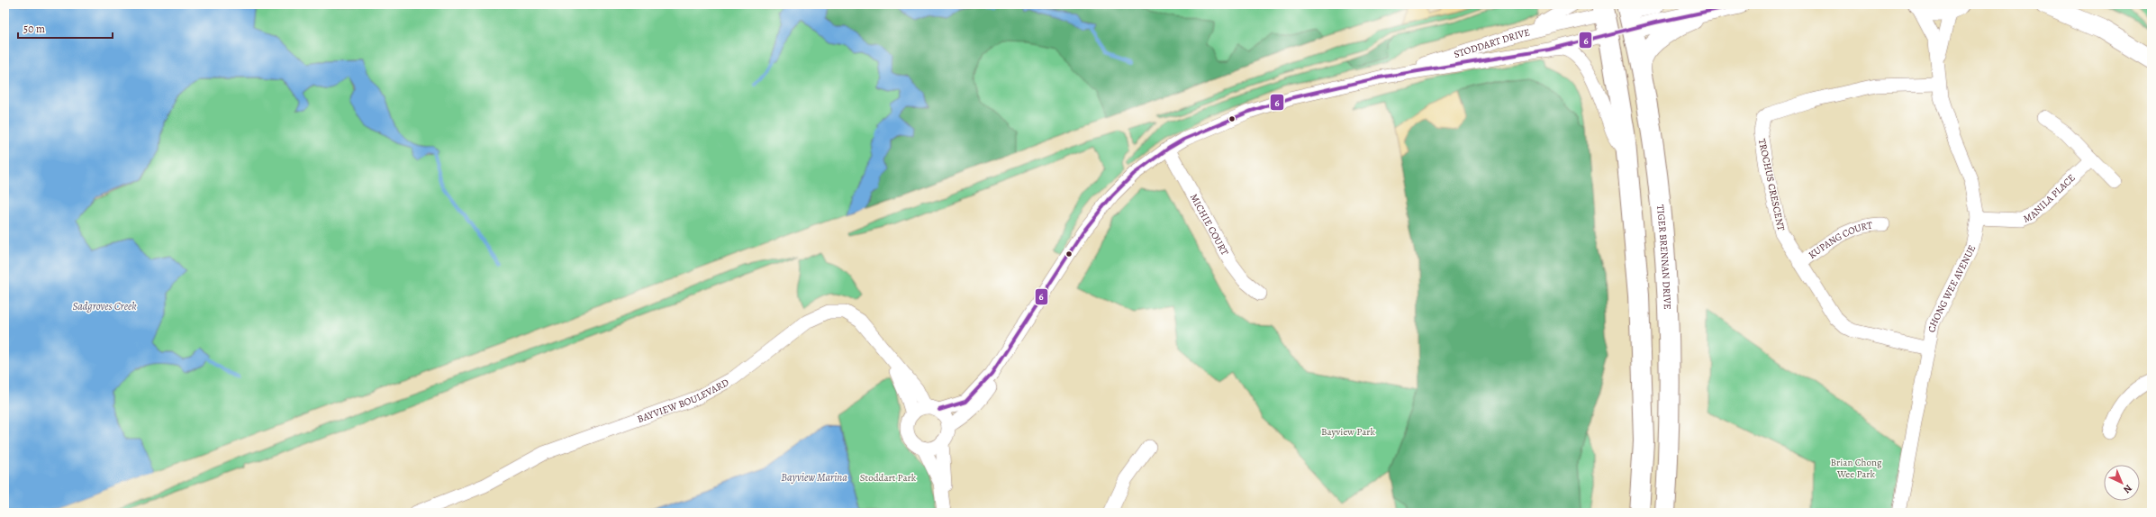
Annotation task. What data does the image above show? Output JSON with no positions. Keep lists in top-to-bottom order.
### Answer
{
  "streets": {
    "main road": ["TIGER BRENNAN DRIVE"],
    "street": [
      "STODDART DRIVE",
      "TROCHUS CRESCENT",
      "MANILA PLACE",
      "MICHIE COURT",
      "KUPANG COURT",
      "CHONG WEE AVENUE",
      "BAYVIEW BOULEVARD"
    ]
  },
  "crossings": [
    ["STODDART DRIVE", "MICHIE COURT"],
    ["STODDART DRIVE", "BAYVIEW BOULEVARD"],
    ["TROCHUS CRESCENT", "KUPANG COURT"],
    ["TROCHUS CRESCENT", "CHONG WEE AVENUE"],
    ["MANILA PLACE", "CHONG WEE AVENUE"]
  ],
  "water": ["Sadgroves Creek", "Bayview Marina"],
  "parks": ["Bayview Park", "Brian Chong Wee Park", "Stoddart Park"],
  "lines": ["transit line 6"],
  "scale_bar": "50 m",
  "north": "bottom right"
}
